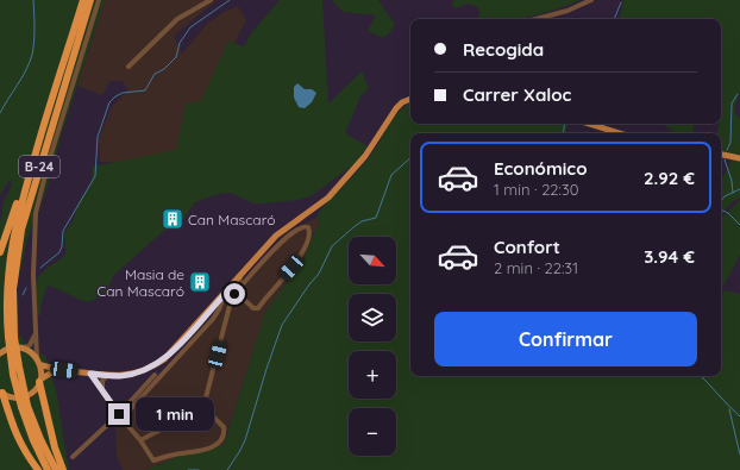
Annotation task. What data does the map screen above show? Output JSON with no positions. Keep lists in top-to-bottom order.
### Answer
{
  "streets": {
    "highway": ["B-24"]
  },
  "places": {
    "building": ["Can Mascaró", "Masia de Can Mascaró"]
  },
  "north": "bottom right",
  "page": {
    "banner": ["Recogida", "Carrer Xaloc"],
    "list": [
      {
        "name": "Económico",
        "note": "1 min · 22:30",
        "value": "2.92 €"
      },
      {
        "name": "Confort",
        "note": "2 min · 22:31",
        "value": "3.94 €"
      }
    ],
    "map_buttons": ["+", "−"],
    "buttons": "Confirmar",
    "bubble": "1 min"
  }
}
